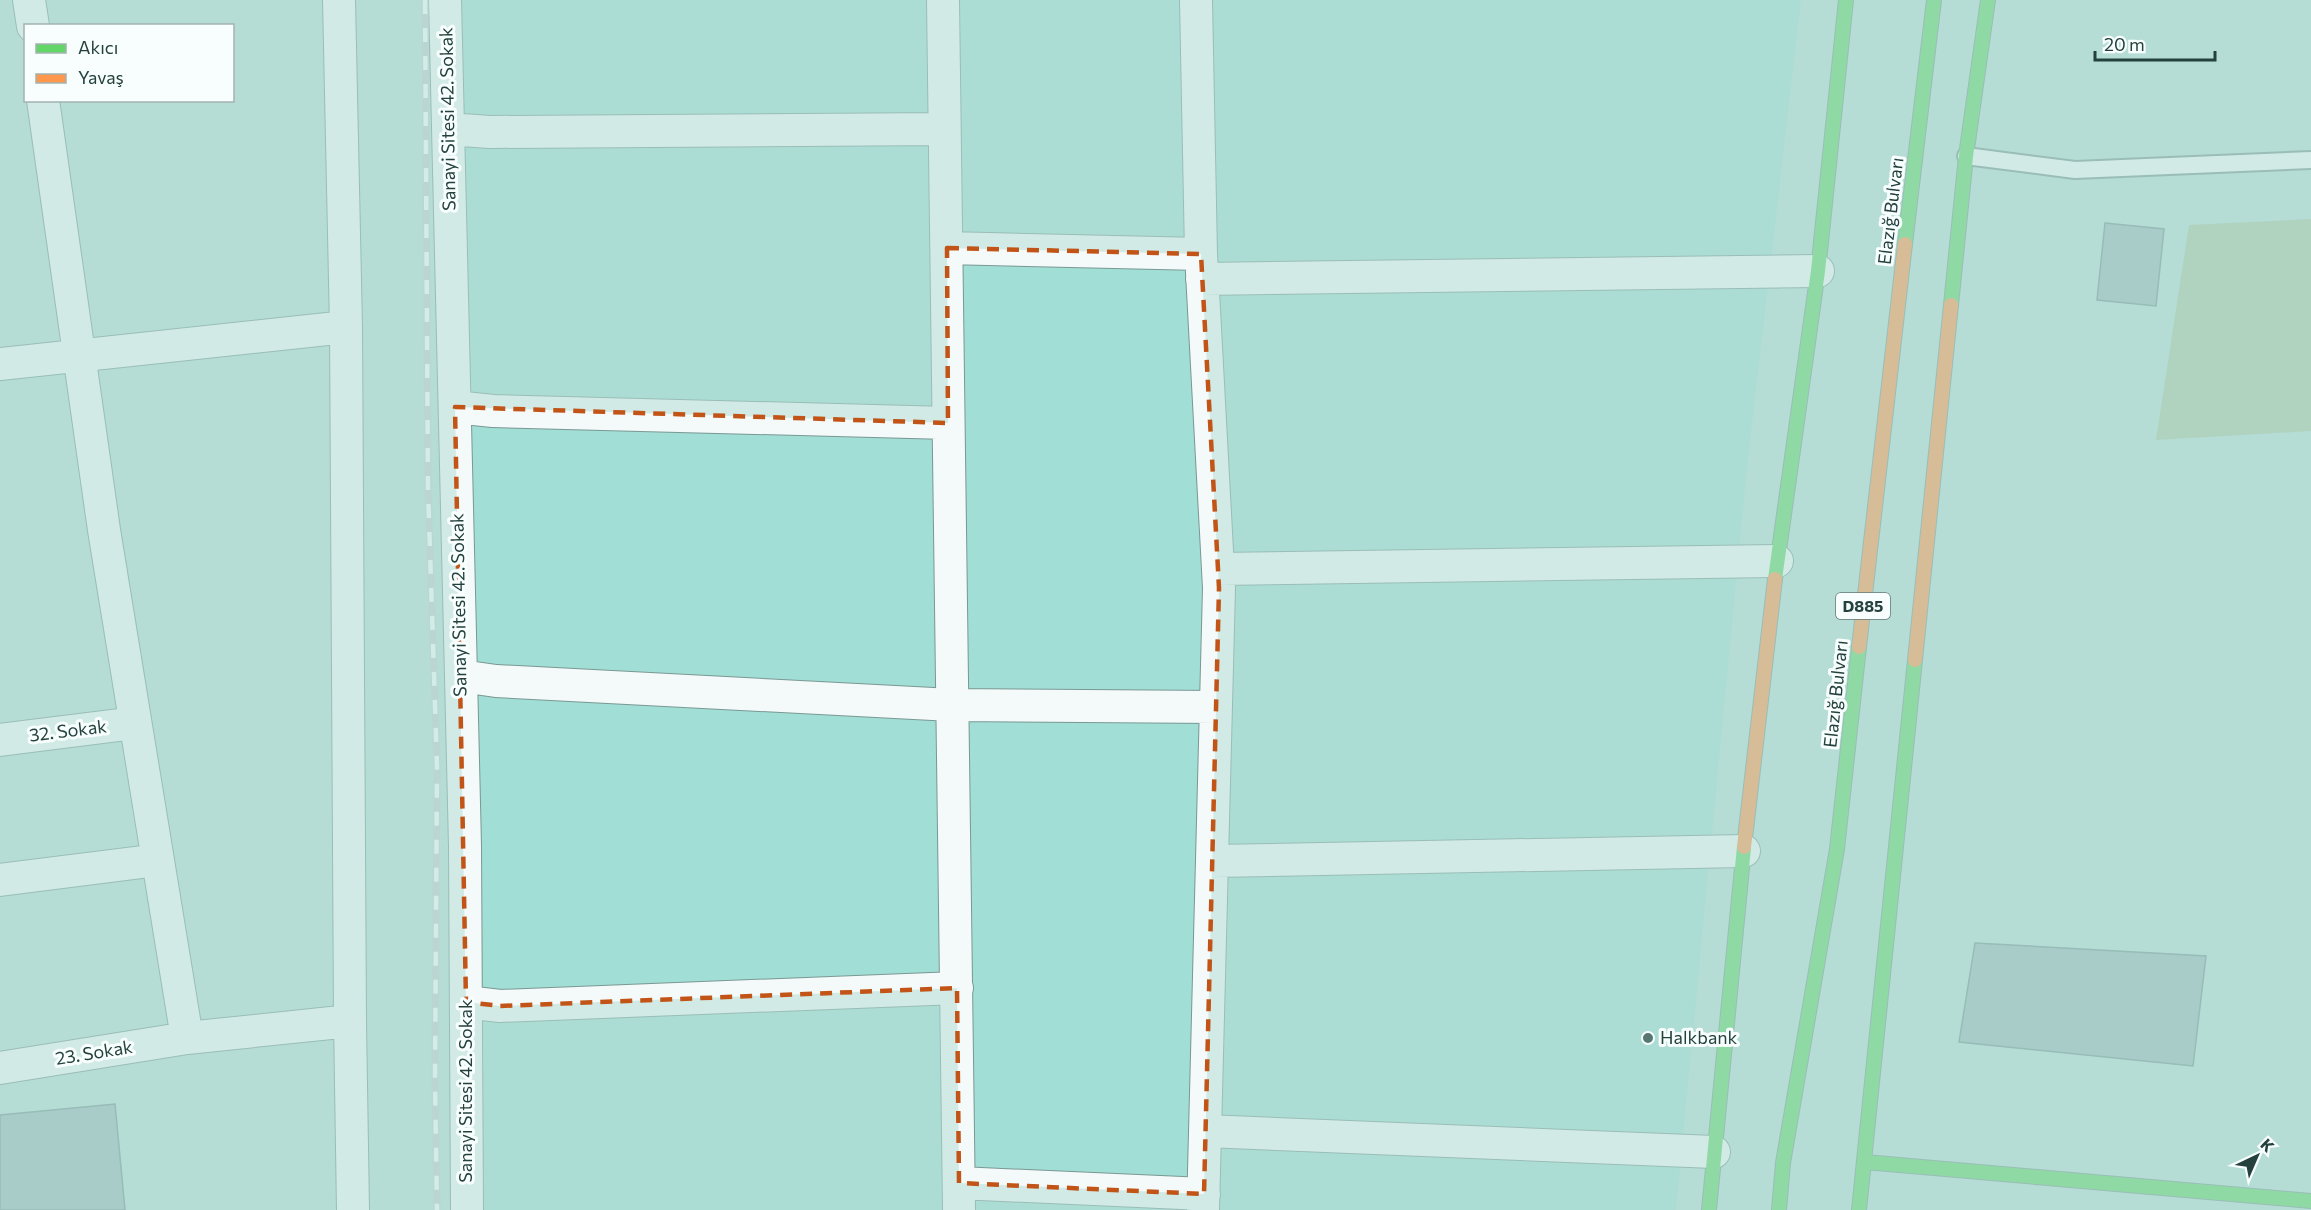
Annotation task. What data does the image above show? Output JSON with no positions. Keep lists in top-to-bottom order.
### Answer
{
  "streets": {
    "main road": ["Elazığ Bulvarı", "D885"],
    "street": ["Sanayi Sitesi 42. Sokak", "32. Sokak", "23. Sokak"]
  },
  "places": ["Halkbank"],
  "legend": ["Akıcı", "Yavaş"],
  "scale_bar": "20 m",
  "north": "top right"
}
